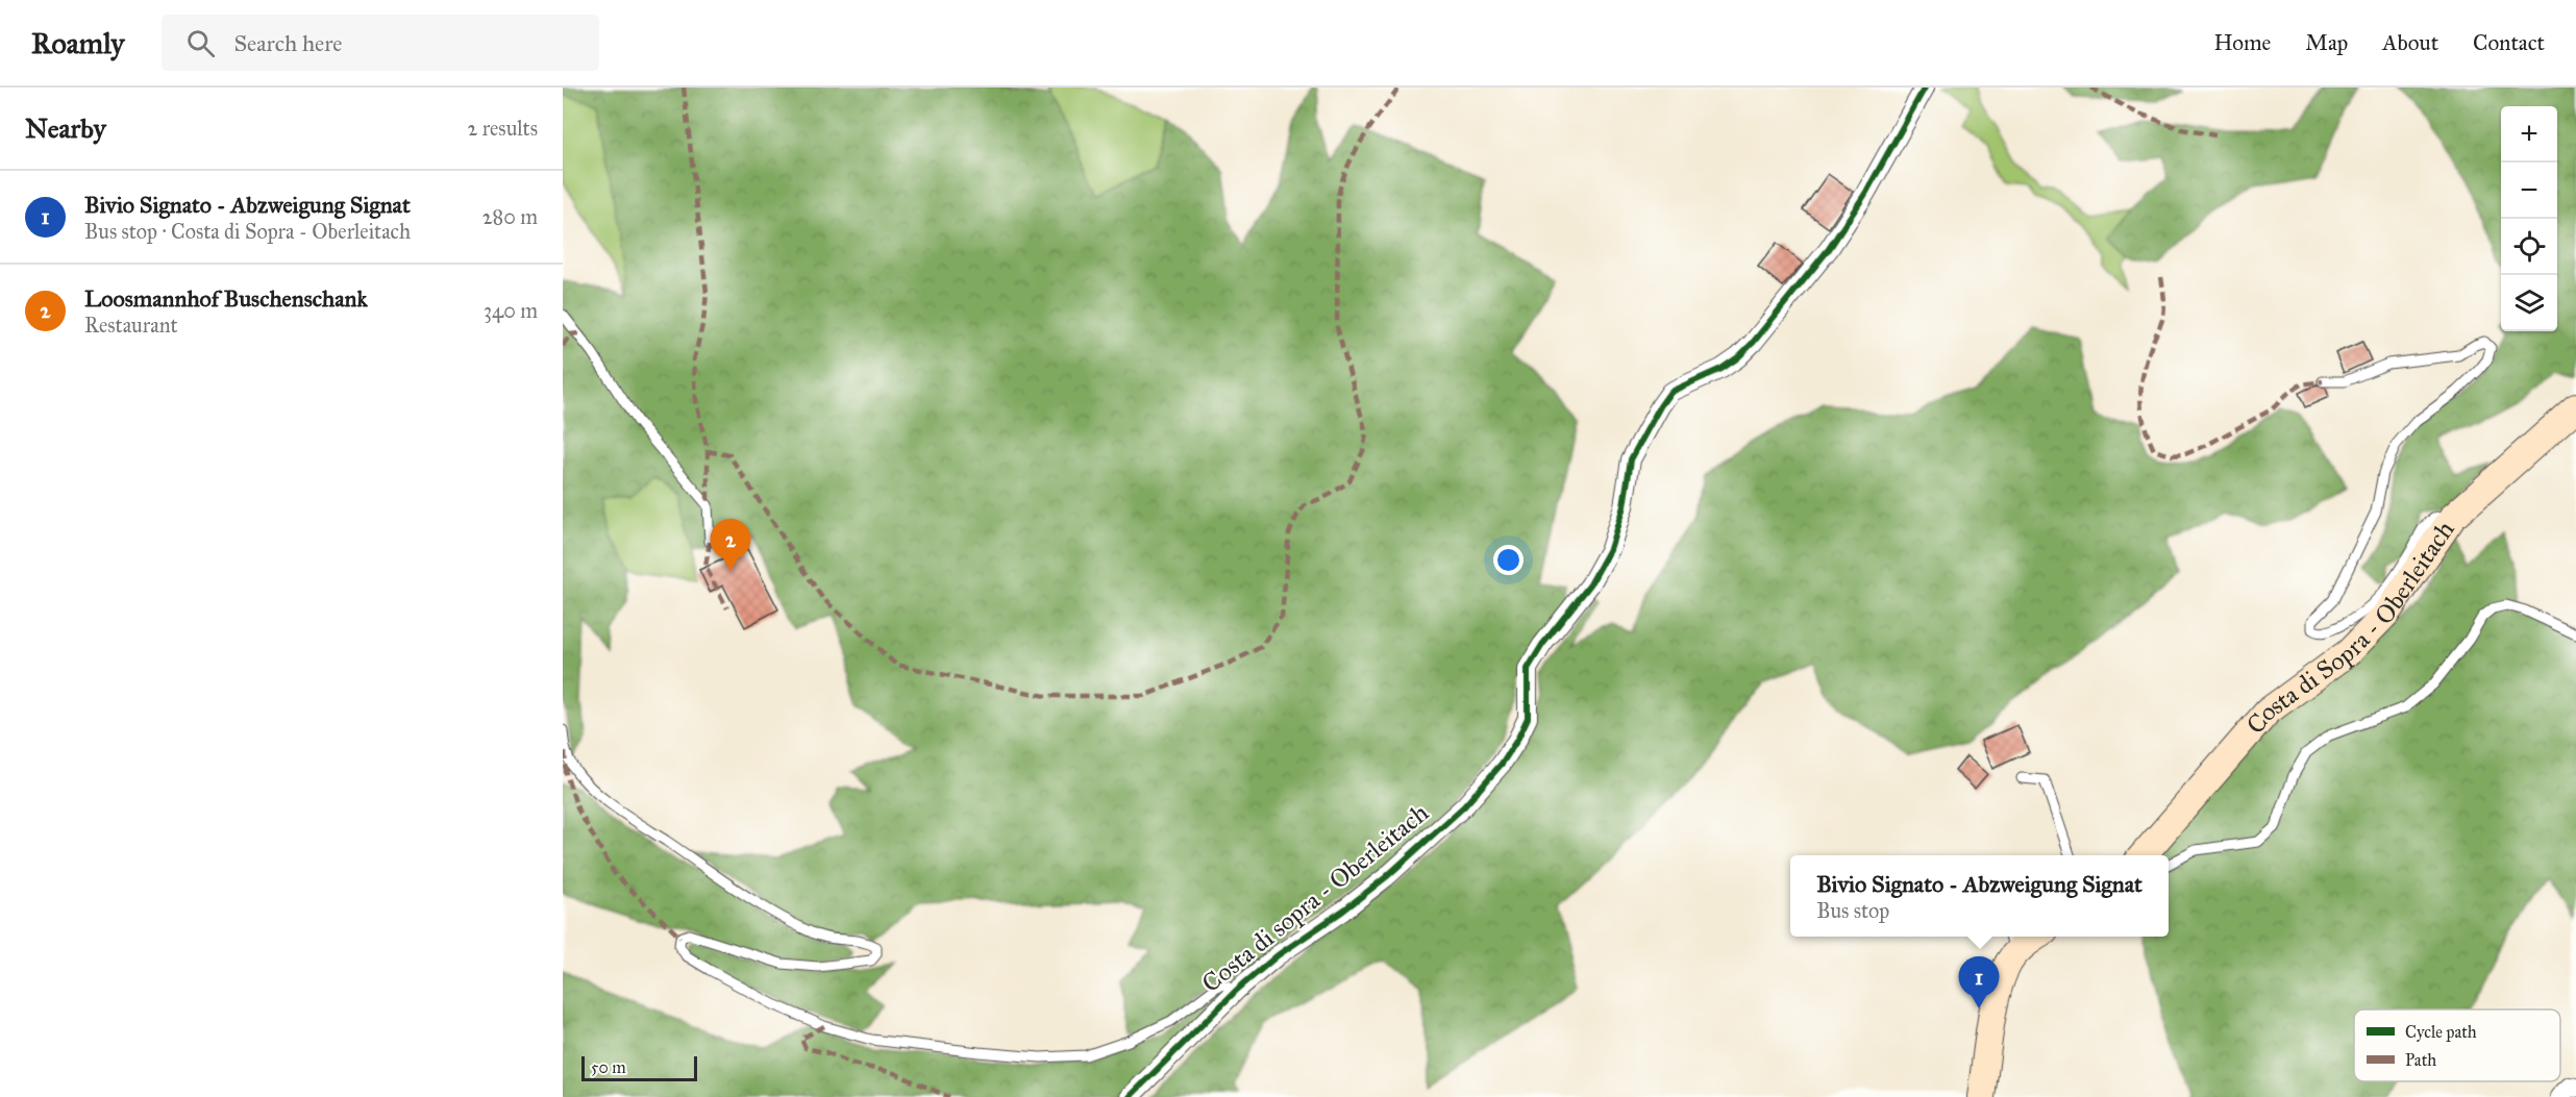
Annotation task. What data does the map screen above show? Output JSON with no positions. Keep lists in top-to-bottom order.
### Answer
{
  "streets": {
    "main road": ["Costa di Sopra - Oberleitach"],
    "street": ["Costa di sopra - Oberleitach"]
  },
  "legend": ["Cycle path", "Path"],
  "scale_bar": "50 m",
  "page": {
    "header": "Roamly",
    "search": "Search here",
    "nav": [
      "Home",
      "Map",
      "About",
      "Contact"
    ],
    "heading": ["Nearby", "2 results"],
    "map_buttons": ["+", "−"],
    "list": [
      {
        "mark": "1",
        "name": "Bivio Signato - Abzweigung Signat",
        "note": "Bus stop · Costa di Sopra - Oberleitach",
        "value": "280 m"
      },
      {
        "mark": "2",
        "name": "Loosmannhof Buschenschank",
        "note": "Restaurant",
        "value": "340 m"
      }
    ],
    "pins": ["2", "1"],
    "popup": ["Bivio Signato - Abzweigung Signat", "Bus stop"],
    "scale": "50 m"
  }
}
